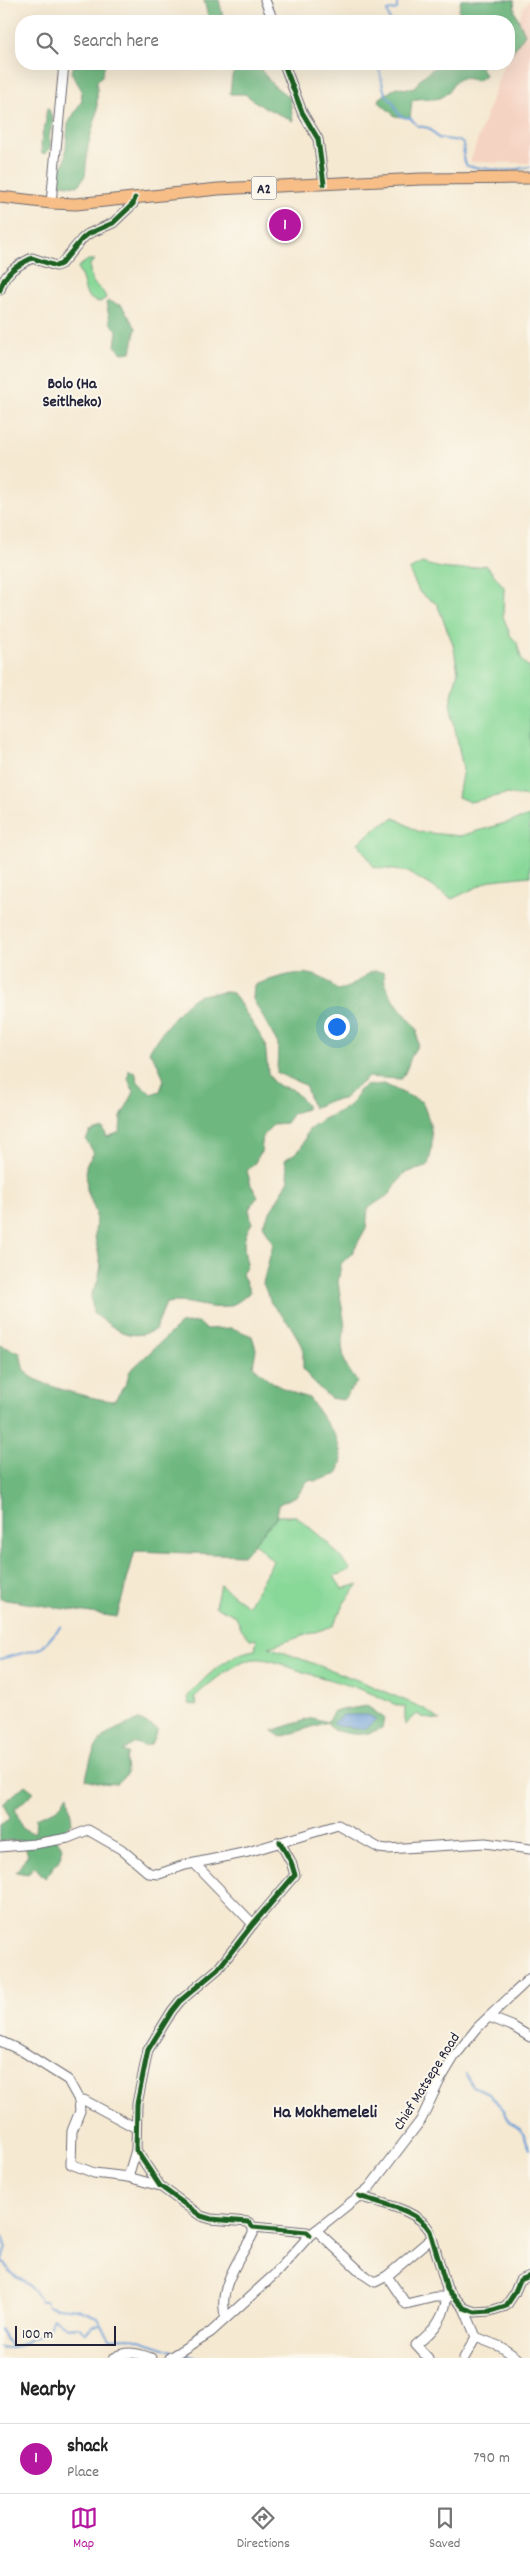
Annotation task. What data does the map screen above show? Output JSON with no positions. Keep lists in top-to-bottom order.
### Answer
{
  "streets": {
    "main road": ["A2"],
    "street": ["Chief Matsepe Road"]
  },
  "districts": ["Bolo (Ha Seitlheko)", "Ha Mokhemeleli"],
  "scale_bar": "100 m",
  "page": {
    "search": "Search here",
    "pins": "1",
    "scale": "100 m",
    "heading": "Nearby",
    "list": [
      {
        "mark": "1",
        "name": "shack",
        "note": "Place",
        "value": "790 m"
      }
    ],
    "nav": ["Map", "Directions", "Saved"]
  }
}
